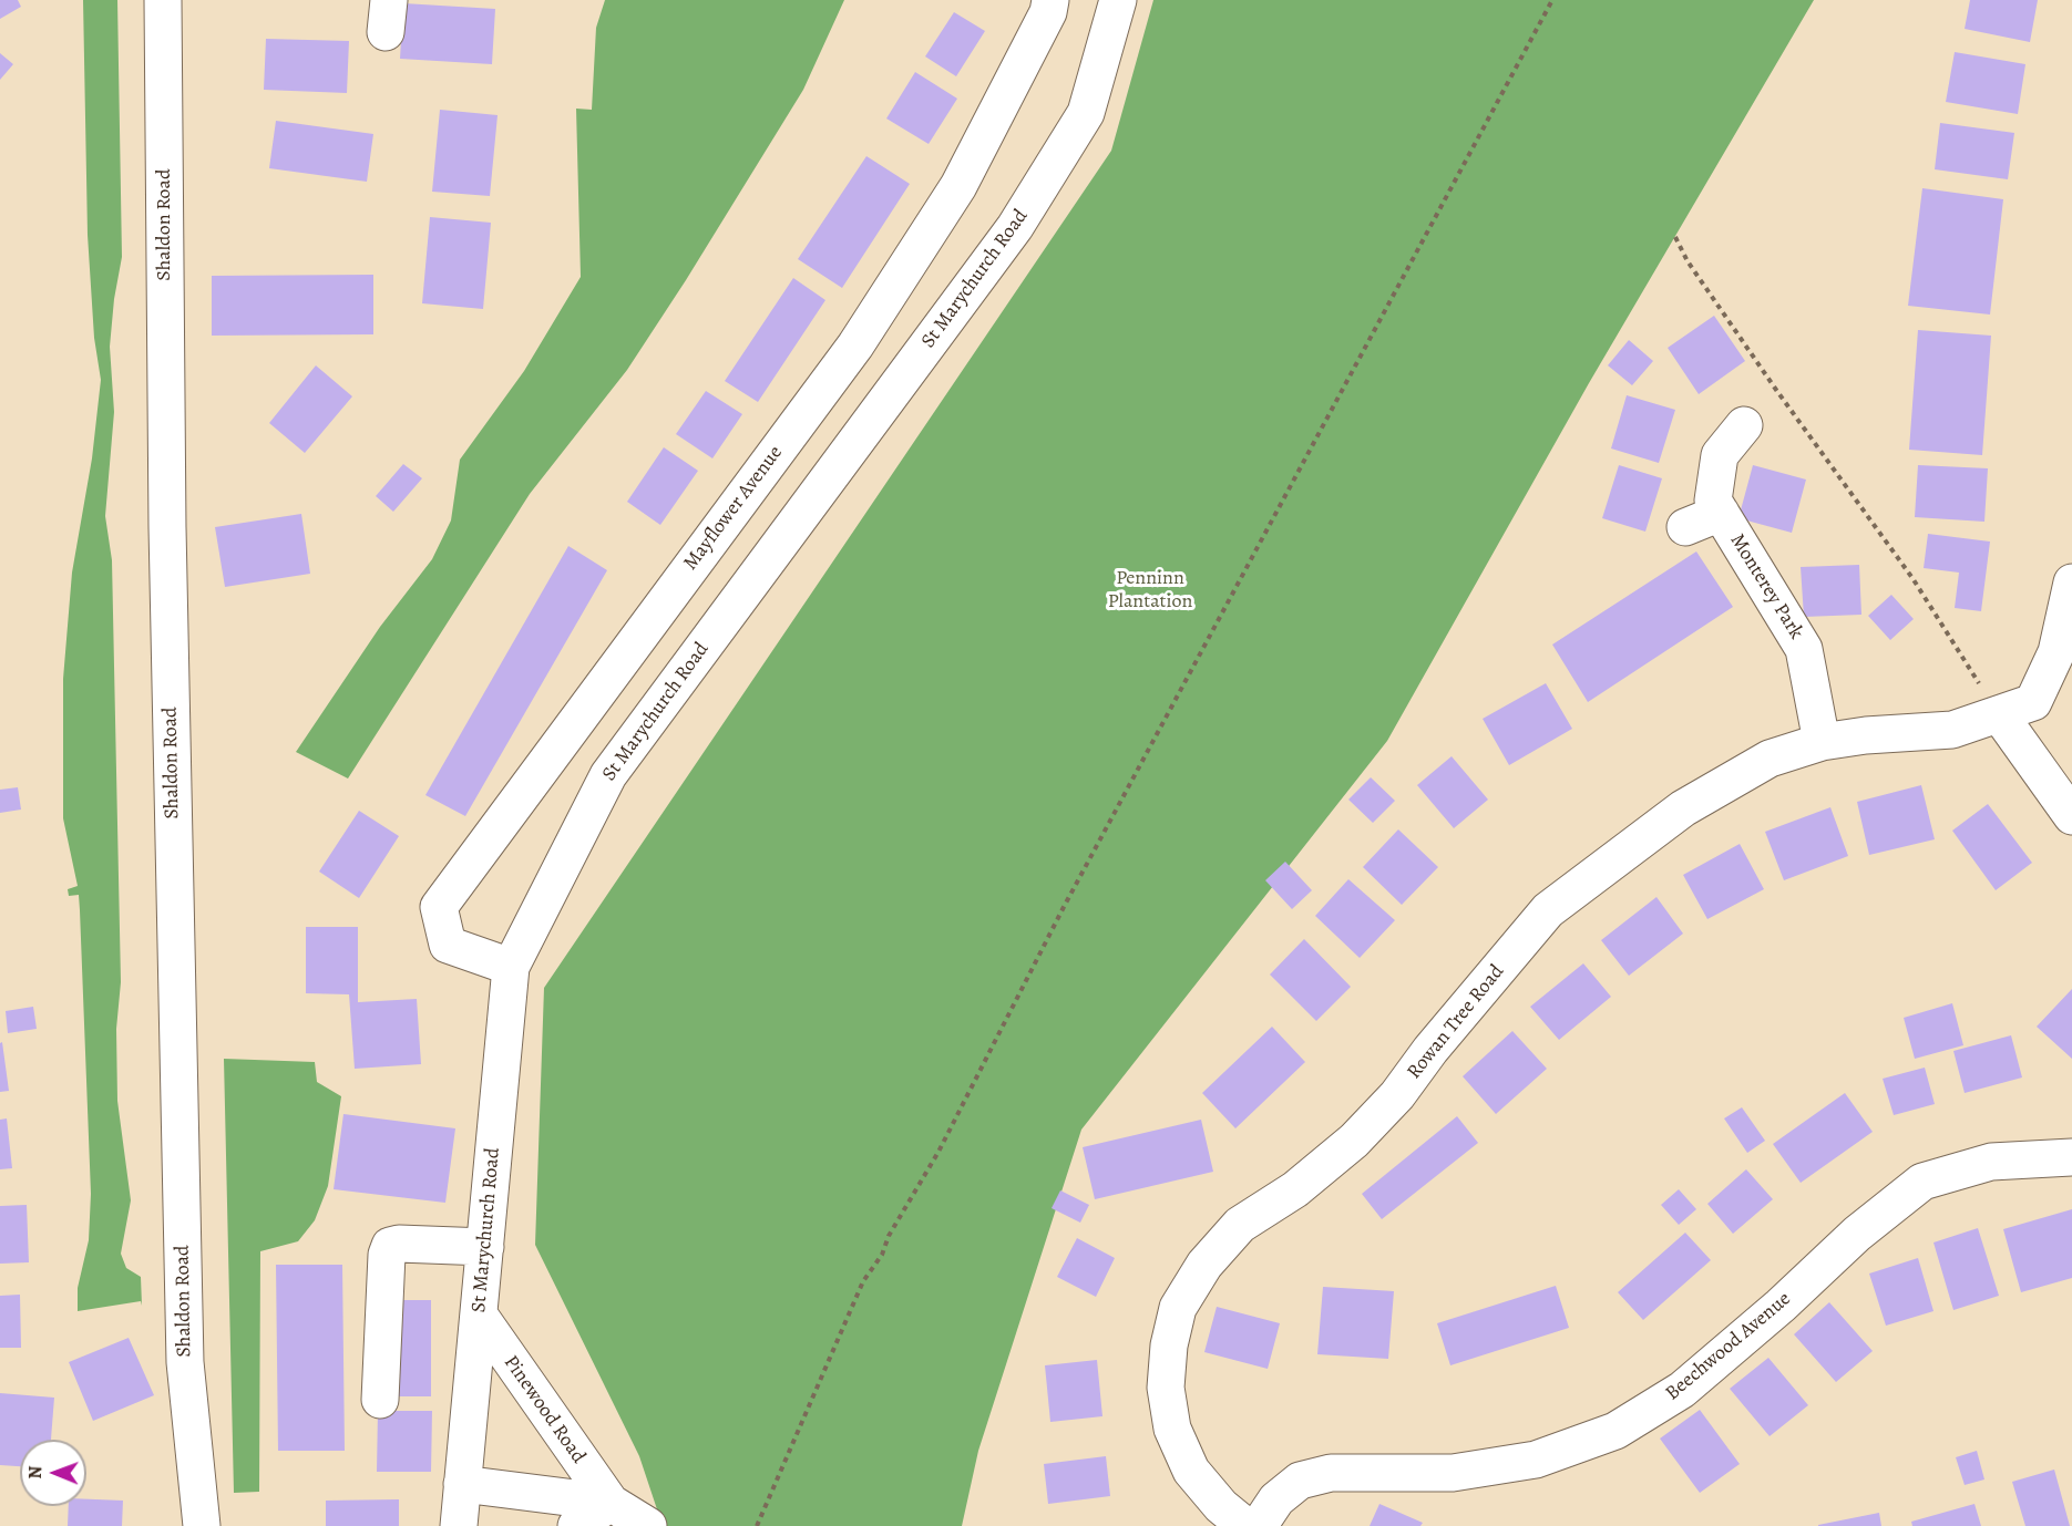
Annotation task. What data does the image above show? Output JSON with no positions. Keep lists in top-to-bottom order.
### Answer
{
  "streets": {
    "street": [
      "Shaldon Road",
      "St Marychurch Road",
      "Mayflower Avenue",
      "Monterey Park",
      "Rowan Tree Road",
      "Beechwood Avenue",
      "Pinewood Road"
    ]
  },
  "crossings": [
    ["St Marychurch Road", "Mayflower Avenue"],
    ["St Marychurch Road", "Pinewood Road"],
    ["Monterey Park", "Rowan Tree Road"]
  ],
  "parks": ["Penninn Plantation"],
  "north": "left"
}
